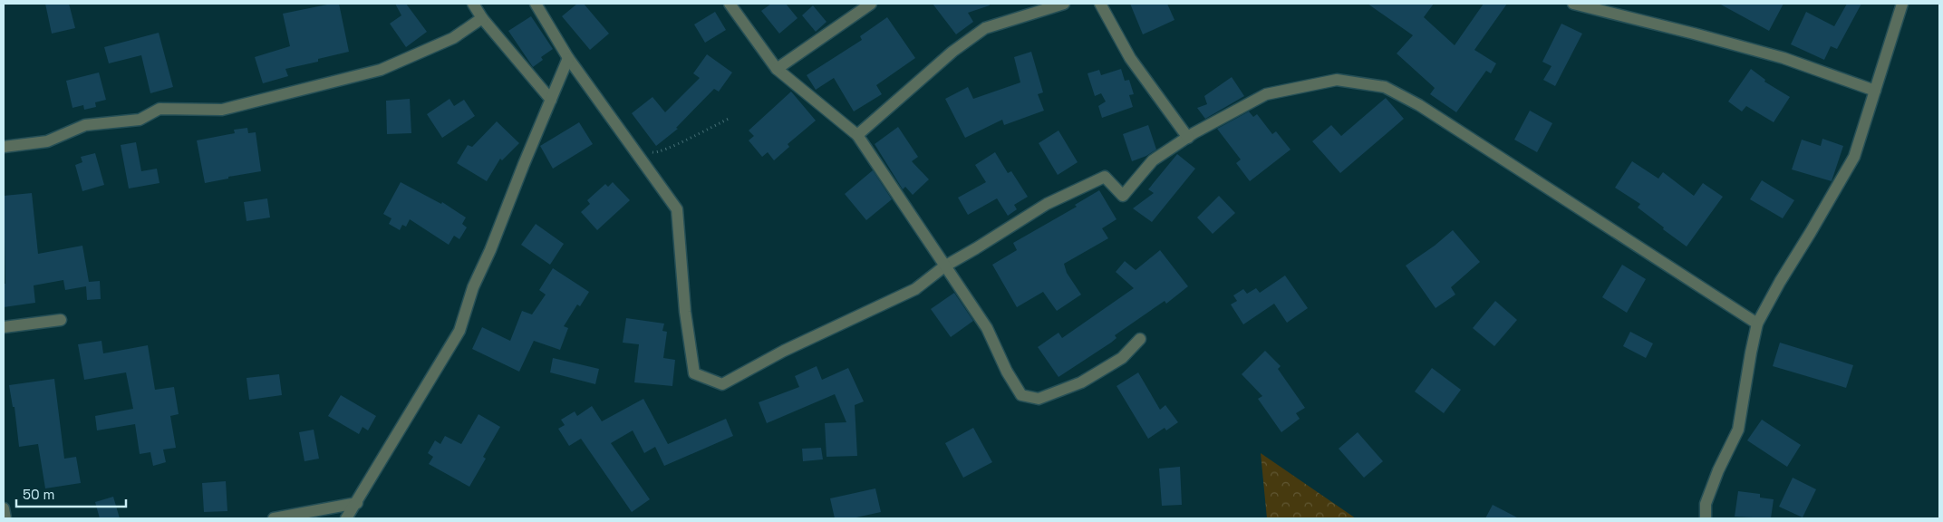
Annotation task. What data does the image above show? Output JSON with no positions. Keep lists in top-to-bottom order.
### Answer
{
  "scale_bar": "50 m"
}
